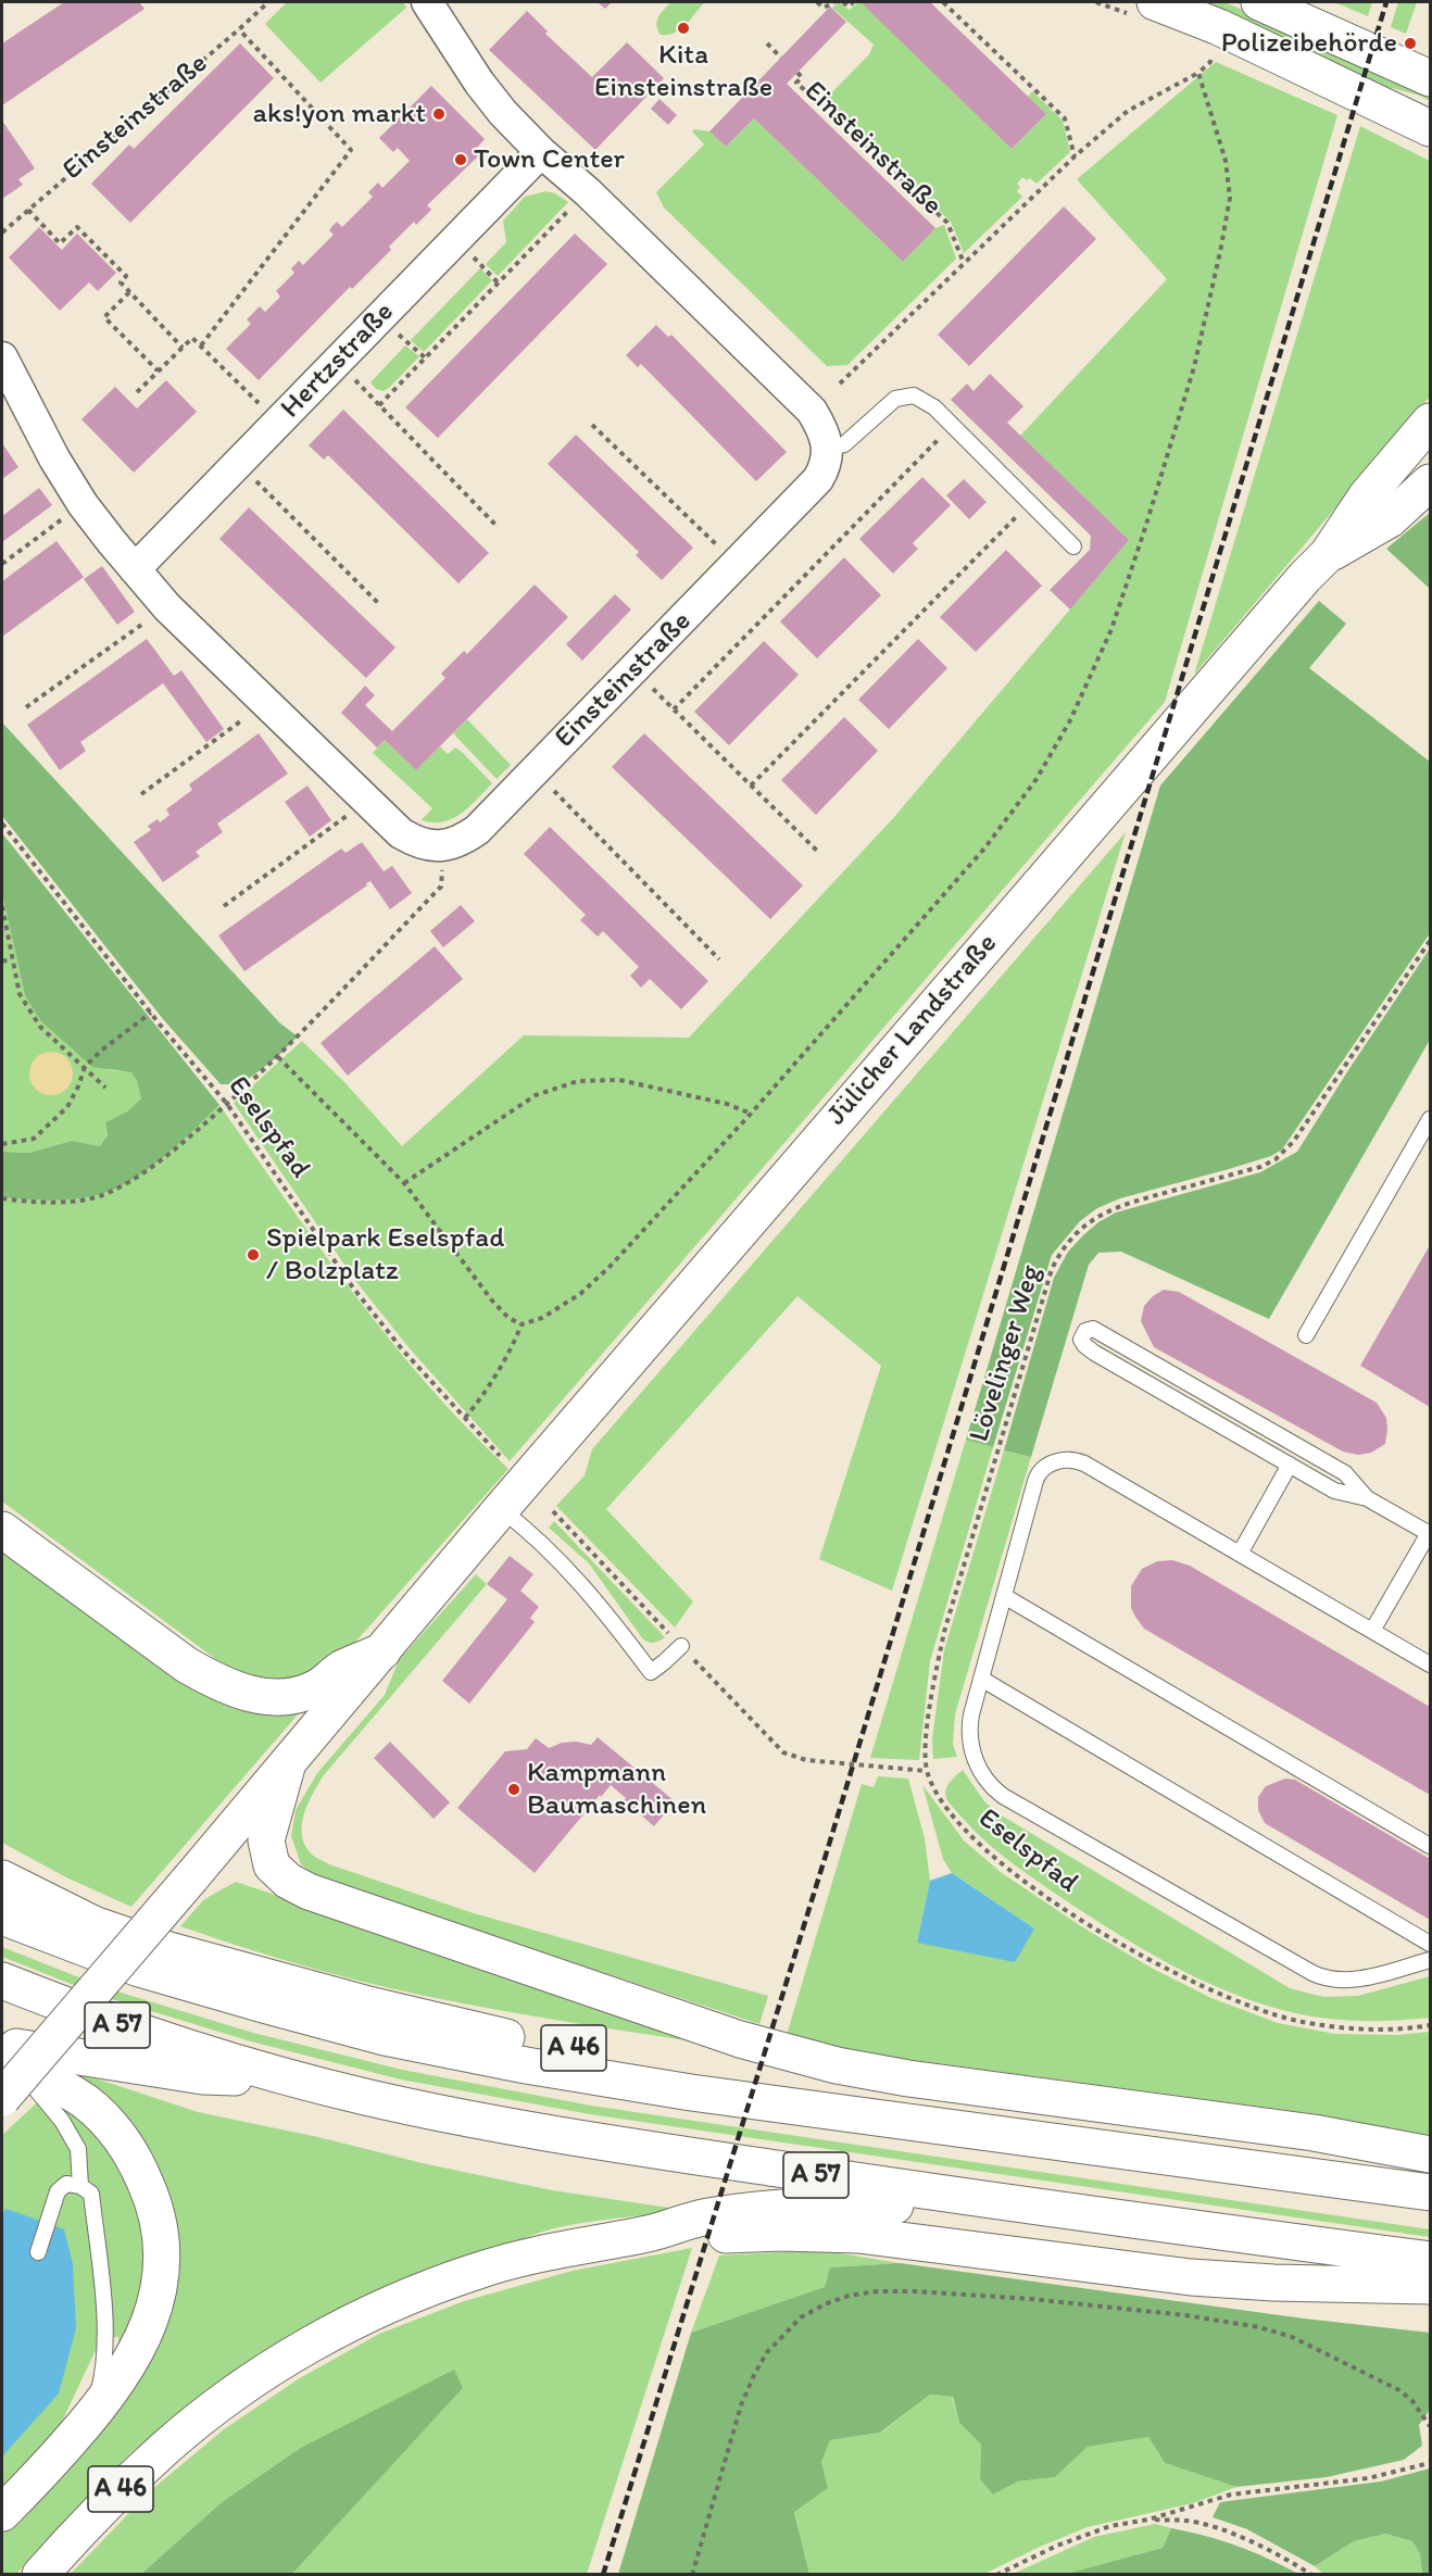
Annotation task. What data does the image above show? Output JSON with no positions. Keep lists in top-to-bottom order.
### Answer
{
  "streets": {
    "main road": ["Jülicher Landstraße", "A 57", "A 46"],
    "street": ["Einsteinstraße", "Hertzstraße"],
    "path": ["Eselspfad", "Lövelinger Weg"]
  },
  "crossings": [
    ["Einsteinstraße", "Hertzstraße"],
    ["Eselspfad", "Lövelinger Weg"],
    ["A 57", "A 46"]
  ],
  "places": [
    "Kita Einsteinstraße",
    "Polizeibehörde",
    "aks!yon markt",
    "Town Center",
    "Spielpark Eselspfad / Bolzplatz",
    "Kampmann Baumaschinen"
  ]
}
